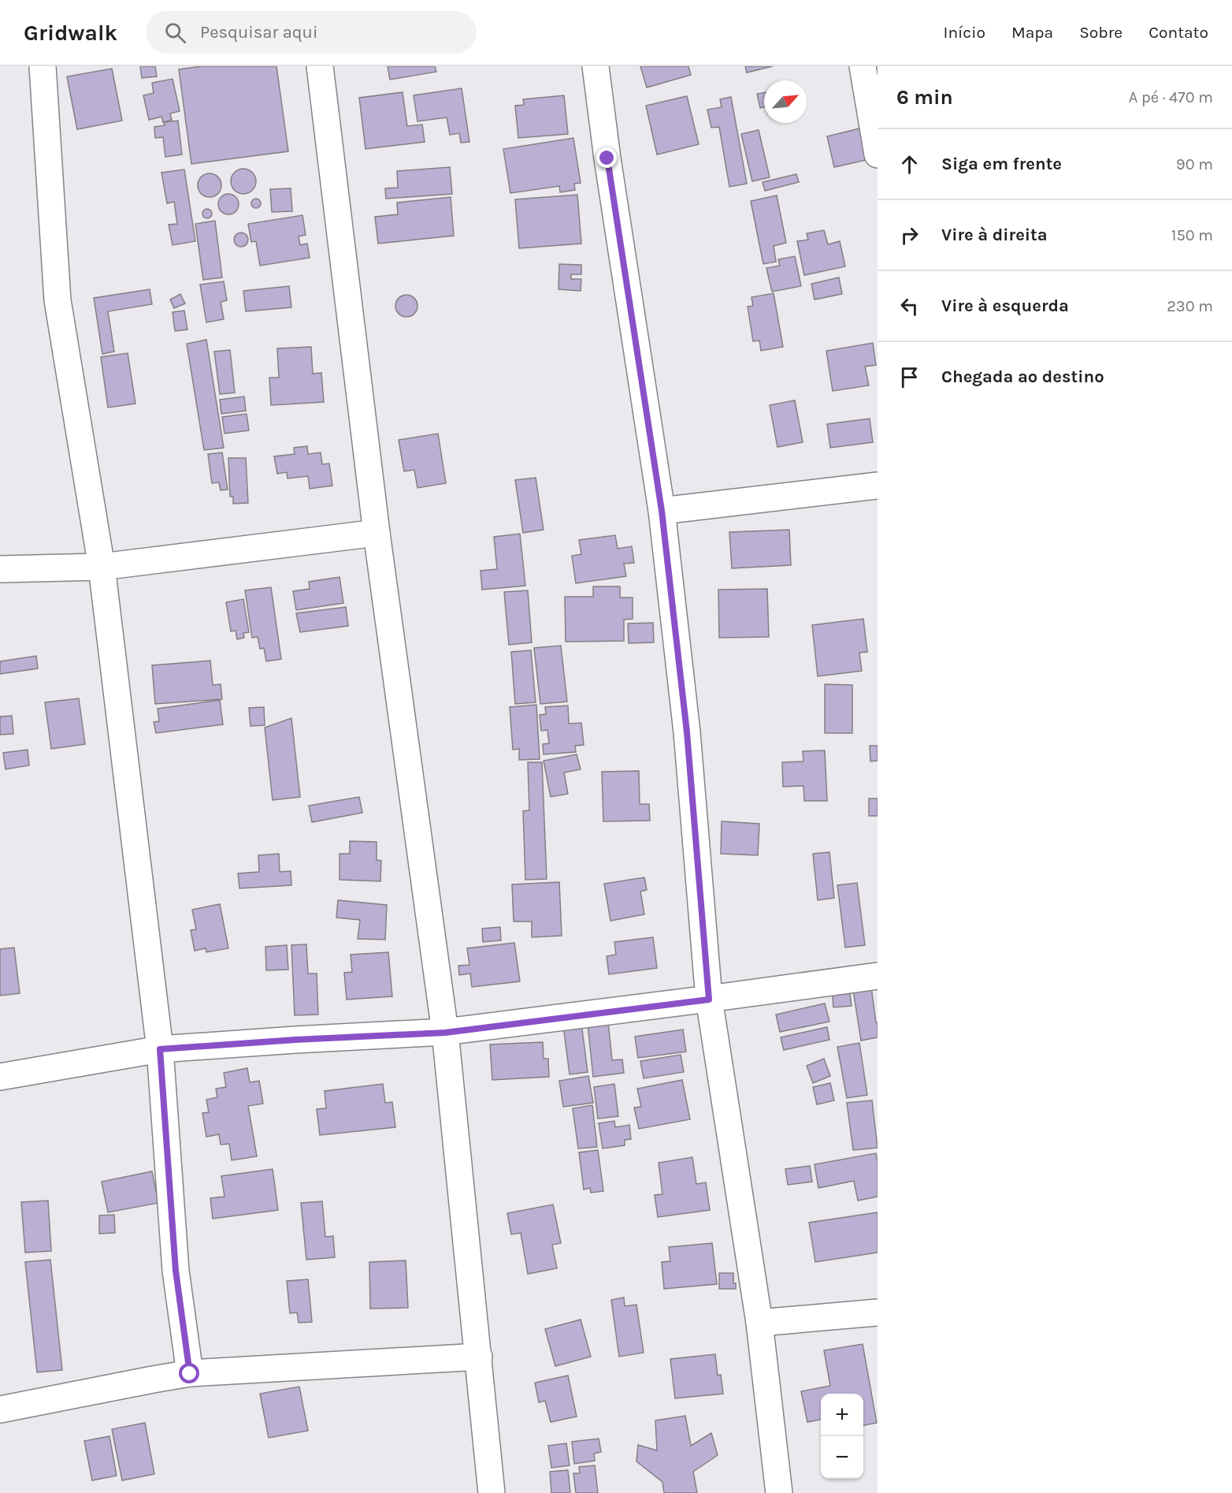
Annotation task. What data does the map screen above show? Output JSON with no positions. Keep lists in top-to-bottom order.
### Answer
{
  "north": "top right",
  "page": {
    "header": "Gridwalk",
    "search": "Pesquisar aqui",
    "nav": [
      "Início",
      "Mapa",
      "Sobre",
      "Contato"
    ],
    "heading": ["6 min", "A pé · 470 m"],
    "list": [
      ["Siga em frente", "90 m"],
      ["Vire à direita", "150 m"],
      ["Vire à esquerda", "230 m"],
      "Chegada ao destino"
    ],
    "map_buttons": ["+", "−"]
  }
}
